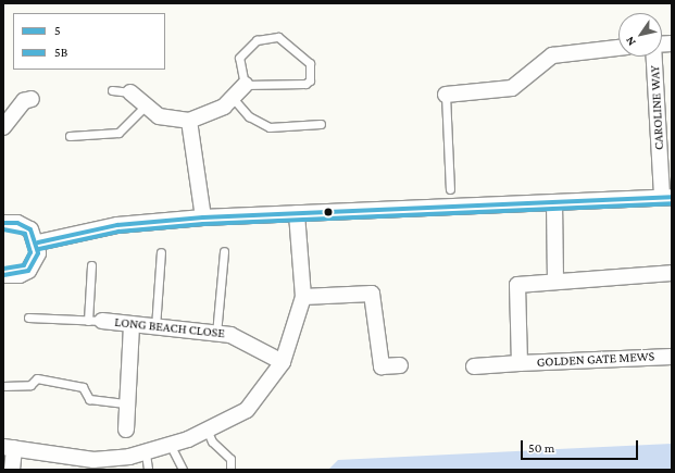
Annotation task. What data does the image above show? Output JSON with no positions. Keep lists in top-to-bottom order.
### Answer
{
  "streets": {
    "street": ["CAROLINE WAY", "LONG BEACH CLOSE", "GOLDEN GATE MEWS"]
  },
  "lines": ["transit line 5", "transit line 5B"],
  "legend": ["5", "5B"],
  "scale_bar": "50 m",
  "north": "bottom left"
}
